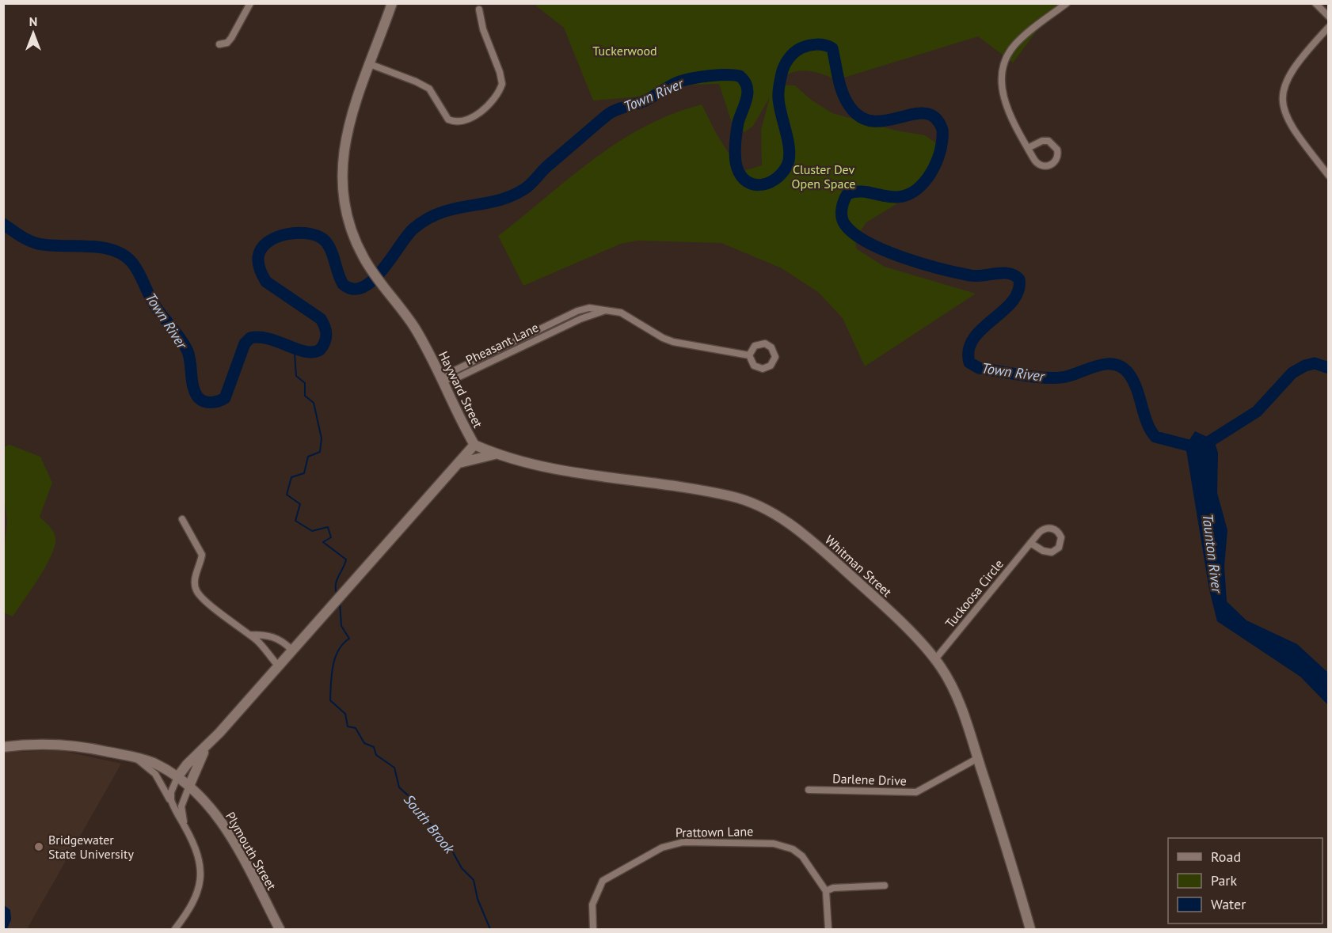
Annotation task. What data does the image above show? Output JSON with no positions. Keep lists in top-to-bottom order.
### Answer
{
  "streets": {
    "street": [
      "Pheasant Lane",
      "Hayward Street",
      "Whitman Street",
      "Tuckoosa Circle",
      "Darlene Drive",
      "Prattown Lane",
      "Plymouth Street"
    ]
  },
  "crossings": [
    ["Pheasant Lane", "Hayward Street"],
    ["Hayward Street", "Whitman Street"],
    ["Hayward Street", "Plymouth Street"],
    ["Whitman Street", "Tuckoosa Circle"],
    ["Whitman Street", "Darlene Drive"]
  ],
  "water": ["Town River", "Taunton River", "South Brook"],
  "parks": ["Tuckerwood", "Cluster Dev Open Space"],
  "places": ["Bridgewater State University"],
  "legend": ["Road", "Park", "Water"],
  "north": "top"
}
